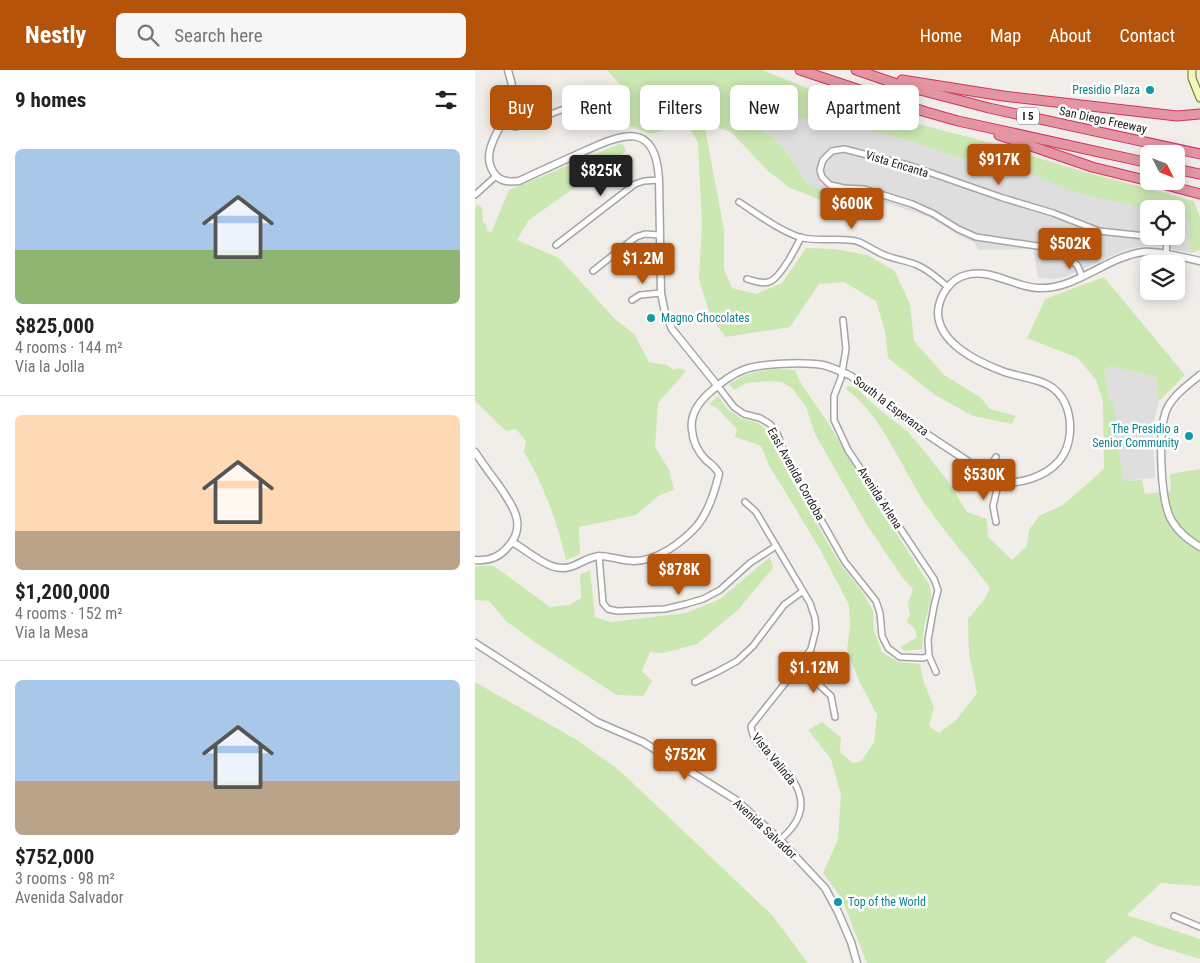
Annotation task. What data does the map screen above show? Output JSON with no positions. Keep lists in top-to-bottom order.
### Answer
{
  "streets": {
    "highway": ["I 5", "San Diego Freeway"],
    "street": [
      "Vista Encanta",
      "South la Esperanza",
      "East Avenida Cordoba",
      "Avenida Arlena",
      "Vista Valinda",
      "Avenida Salvador"
    ]
  },
  "crossings": [
    ["South la Esperanza", "East Avenida Cordoba"],
    ["South la Esperanza", "Avenida Arlena"],
    ["East Avenida Cordoba", "Avenida Arlena"],
    ["Vista Valinda", "Avenida Salvador"]
  ],
  "places": [
    "Presidio Plaza",
    "Magno Chocolates",
    "The Presidio a Senior Community",
    "Top of the World"
  ],
  "north": "bottom right",
  "page": {
    "header": "Nestly",
    "search": "Search here",
    "nav": [
      "Home",
      "Map",
      "About",
      "Contact"
    ],
    "heading": "9 homes",
    "chip": [
      "Buy",
      "Rent",
      "Filters",
      "New",
      "Apartment"
    ],
    "list": [
      {
        "name": "$825,000",
        "note": "4 rooms · 144 m² · Via la Jolla"
      },
      {
        "name": "$1,200,000",
        "note": "4 rooms · 152 m² · Via la Mesa"
      },
      {
        "name": "$752,000",
        "note": "3 rooms · 98 m² · Avenida Salvador"
      }
    ],
    "price": [
      "$917K",
      "$825K",
      "$600K",
      "$502K",
      "$1.2M",
      "$530K",
      "$878K",
      "$1.12M",
      "$752K"
    ]
  }
}
